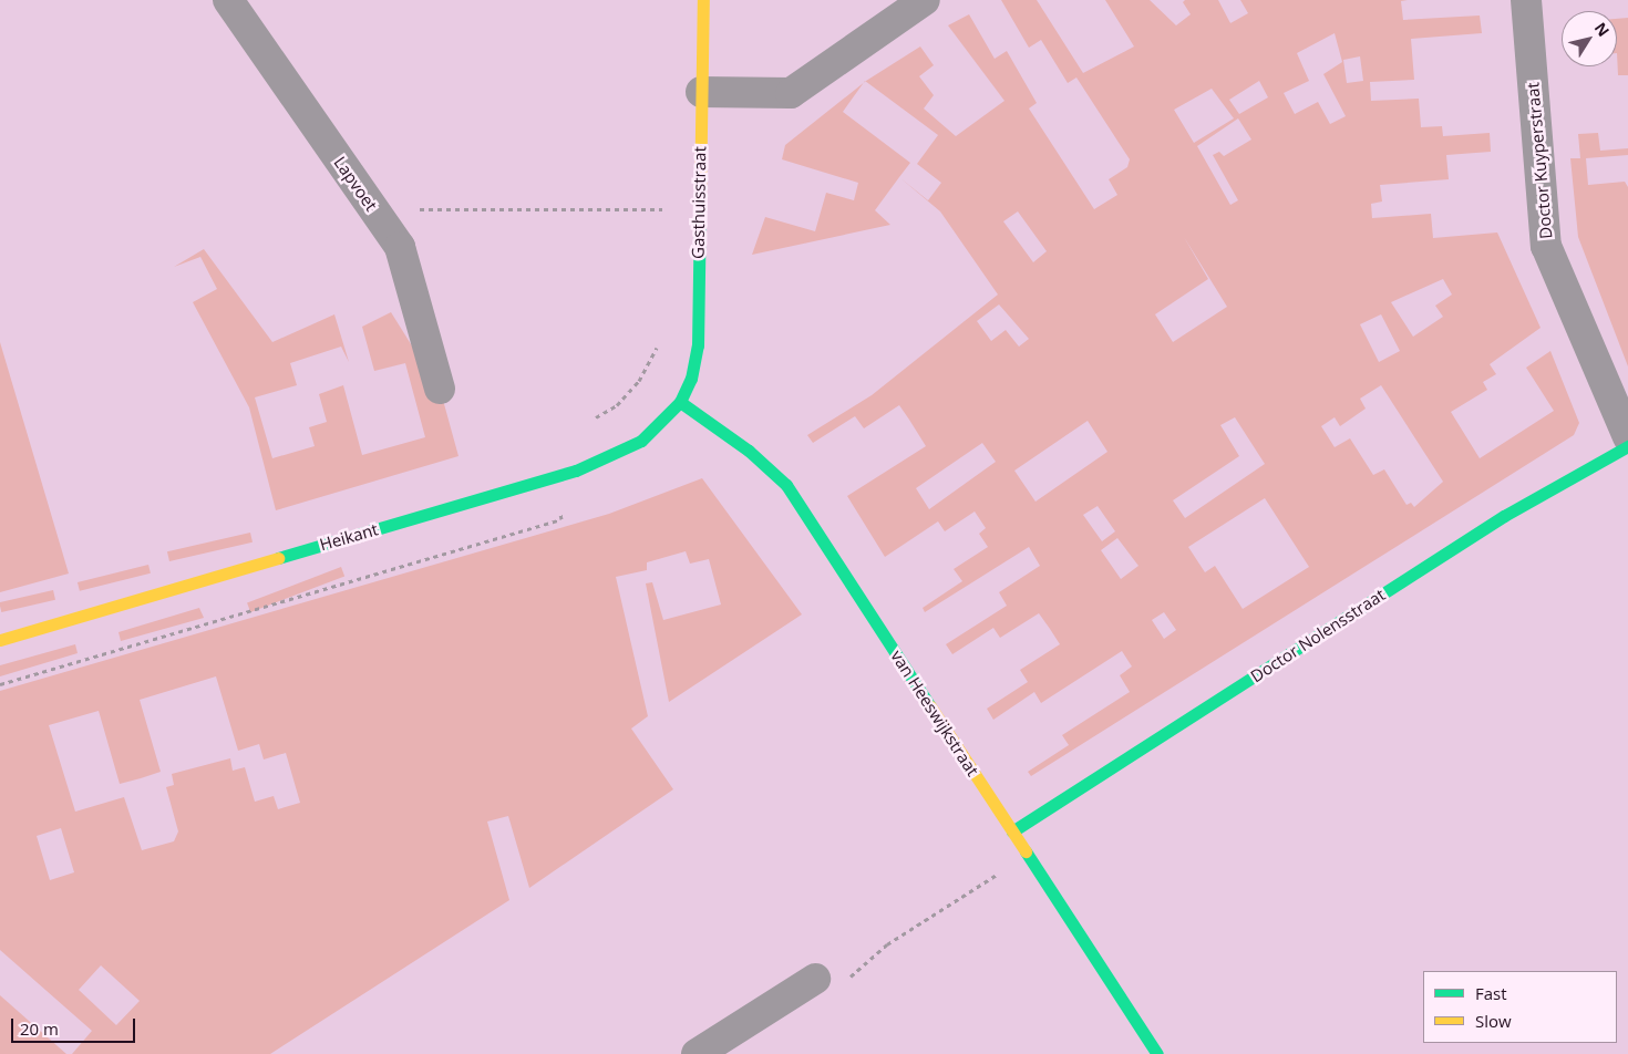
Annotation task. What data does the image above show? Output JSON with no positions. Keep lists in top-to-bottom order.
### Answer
{
  "streets": {
    "street": [
      "Doctor Kuyperstraat",
      "Lapvoet",
      "Gasthuisstraat",
      "Heikant",
      "Doctor Nolensstraat",
      "van Heeswijkstraat"
    ]
  },
  "crossings": [
    ["Gasthuisstraat", "Heikant"],
    ["Gasthuisstraat", "van Heeswijkstraat"],
    ["Heikant", "van Heeswijkstraat"],
    ["Doctor Nolensstraat", "van Heeswijkstraat"]
  ],
  "legend": ["Fast", "Slow"],
  "scale_bar": "20 m",
  "north": "top right"
}
